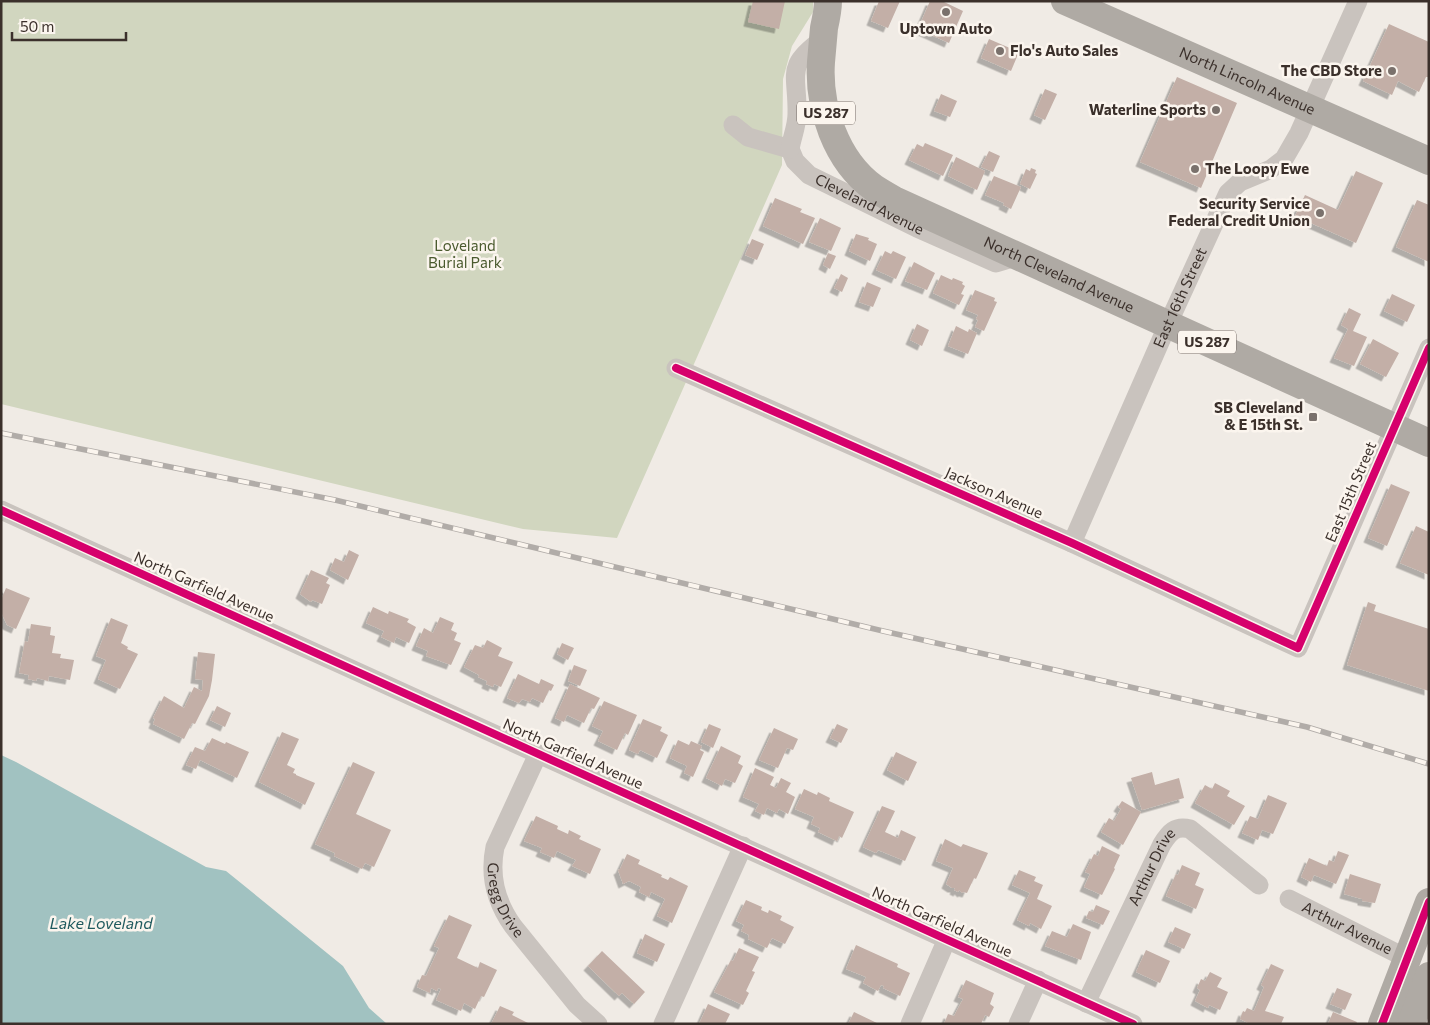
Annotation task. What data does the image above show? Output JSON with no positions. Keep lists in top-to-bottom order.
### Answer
{
  "streets": {
    "highway": ["North Lincoln Avenue", "US 287", "North Cleveland Avenue"],
    "street": [
      "Cleveland Avenue",
      "East 16th Street",
      "East 15th Street",
      "Jackson Avenue",
      "North Garfield Avenue",
      "Arthur Drive",
      "Gregg Drive",
      "Arthur Avenue"
    ]
  },
  "crossings": [
    ["North Lincoln Avenue", "East 16th Street"],
    ["Cleveland Avenue", "North Cleveland Avenue"],
    ["North Cleveland Avenue", "East 16th Street"],
    ["North Cleveland Avenue", "East 15th Street"],
    ["East 16th Street", "Jackson Avenue"],
    ["East 15th Street", "Jackson Avenue"],
    ["North Garfield Avenue", "Arthur Drive"],
    ["North Garfield Avenue", "Gregg Drive"]
  ],
  "water": ["Lake Loveland"],
  "parks": ["Loveland Burial Park"],
  "places": {
    "other": [
      "Uptown Auto",
      "Flo's Auto Sales",
      "The CBD Store",
      "Waterline Sports",
      "The Loopy Ewe",
      "Security Service Federal Credit Union"
    ],
    "transit": ["SB Cleveland & E 15th St."]
  },
  "scale_bar": "50 m"
}
